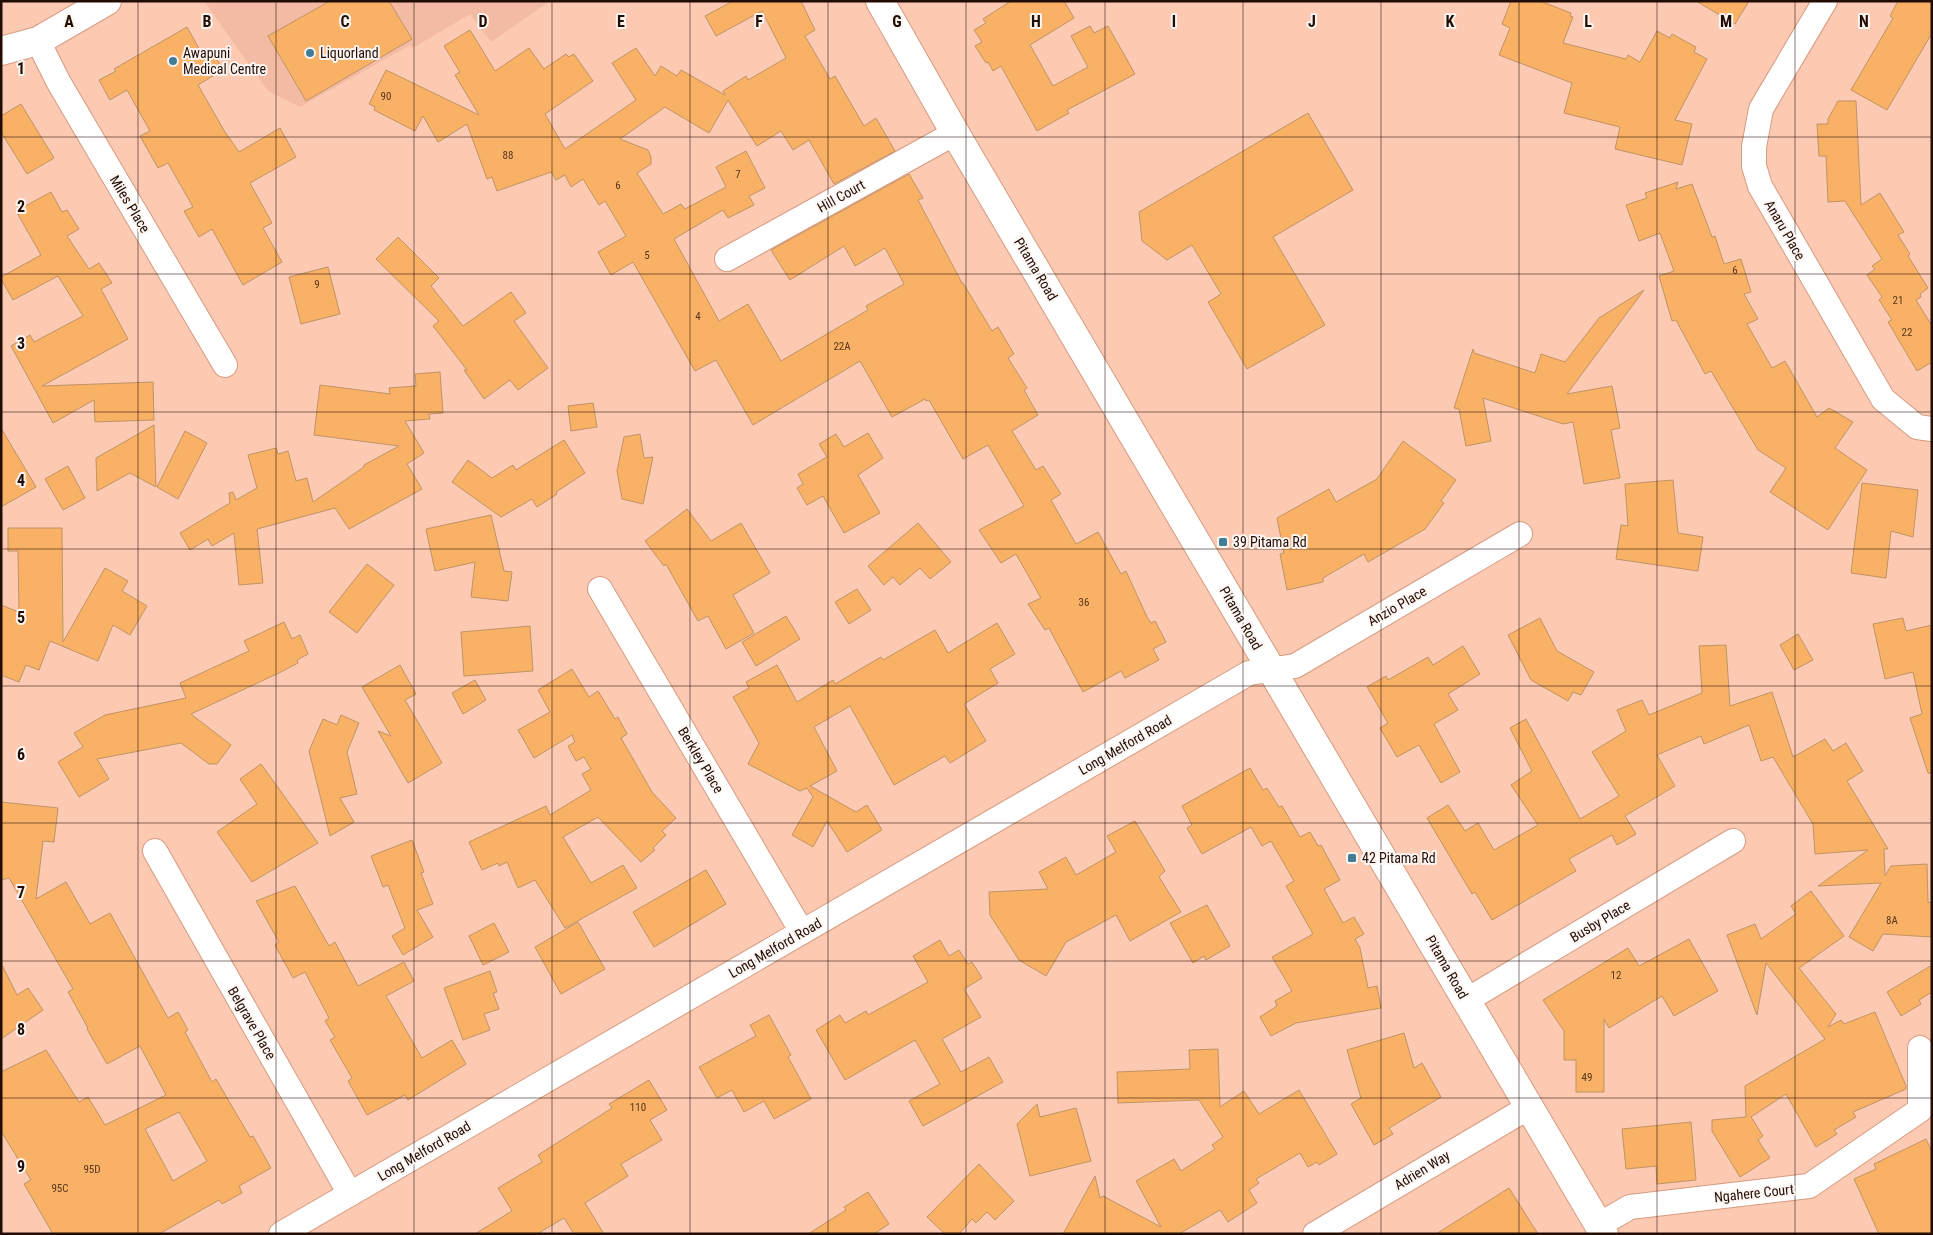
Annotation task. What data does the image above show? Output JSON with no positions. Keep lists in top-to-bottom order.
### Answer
{
  "streets": {
    "street": [
      "Hill Court",
      "Miles Place",
      "Anaru Place",
      "Pitama Road",
      "Anzio Place",
      "Long Melford Road",
      "Berkley Place",
      "Busby Place",
      "Belgrave Place",
      "Adrien Way",
      "Ngahere Court"
    ]
  },
  "crossings": [
    ["Hill Court", "Pitama Road"],
    ["Pitama Road", "Anzio Place"],
    ["Pitama Road", "Long Melford Road"],
    ["Pitama Road", "Busby Place"],
    ["Pitama Road", "Adrien Way"],
    ["Pitama Road", "Ngahere Court"],
    ["Anzio Place", "Long Melford Road"],
    ["Long Melford Road", "Berkley Place"],
    ["Long Melford Road", "Belgrave Place"]
  ],
  "places": {
    "other": ["Liquorland", "Awapuni Medical Centre"],
    "transit": ["39 Pitama Rd", "42 Pitama Rd"]
  },
  "house_numbers": [
    "90",
    "88",
    "7",
    "6",
    "5",
    "6",
    "9",
    "21",
    "4",
    "22",
    "22A",
    "36",
    "8A",
    "12",
    "49",
    "110",
    "95D",
    "95C"
  ],
  "grid": {
    "columns": [
      "A",
      "B",
      "C",
      "D",
      "E",
      "F",
      "G",
      "H",
      "I",
      "J",
      "K",
      "L",
      "M",
      "N"
    ],
    "rows": [
      "1",
      "2",
      "3",
      "4",
      "5",
      "6",
      "7",
      "8",
      "9"
    ]
  }
}
